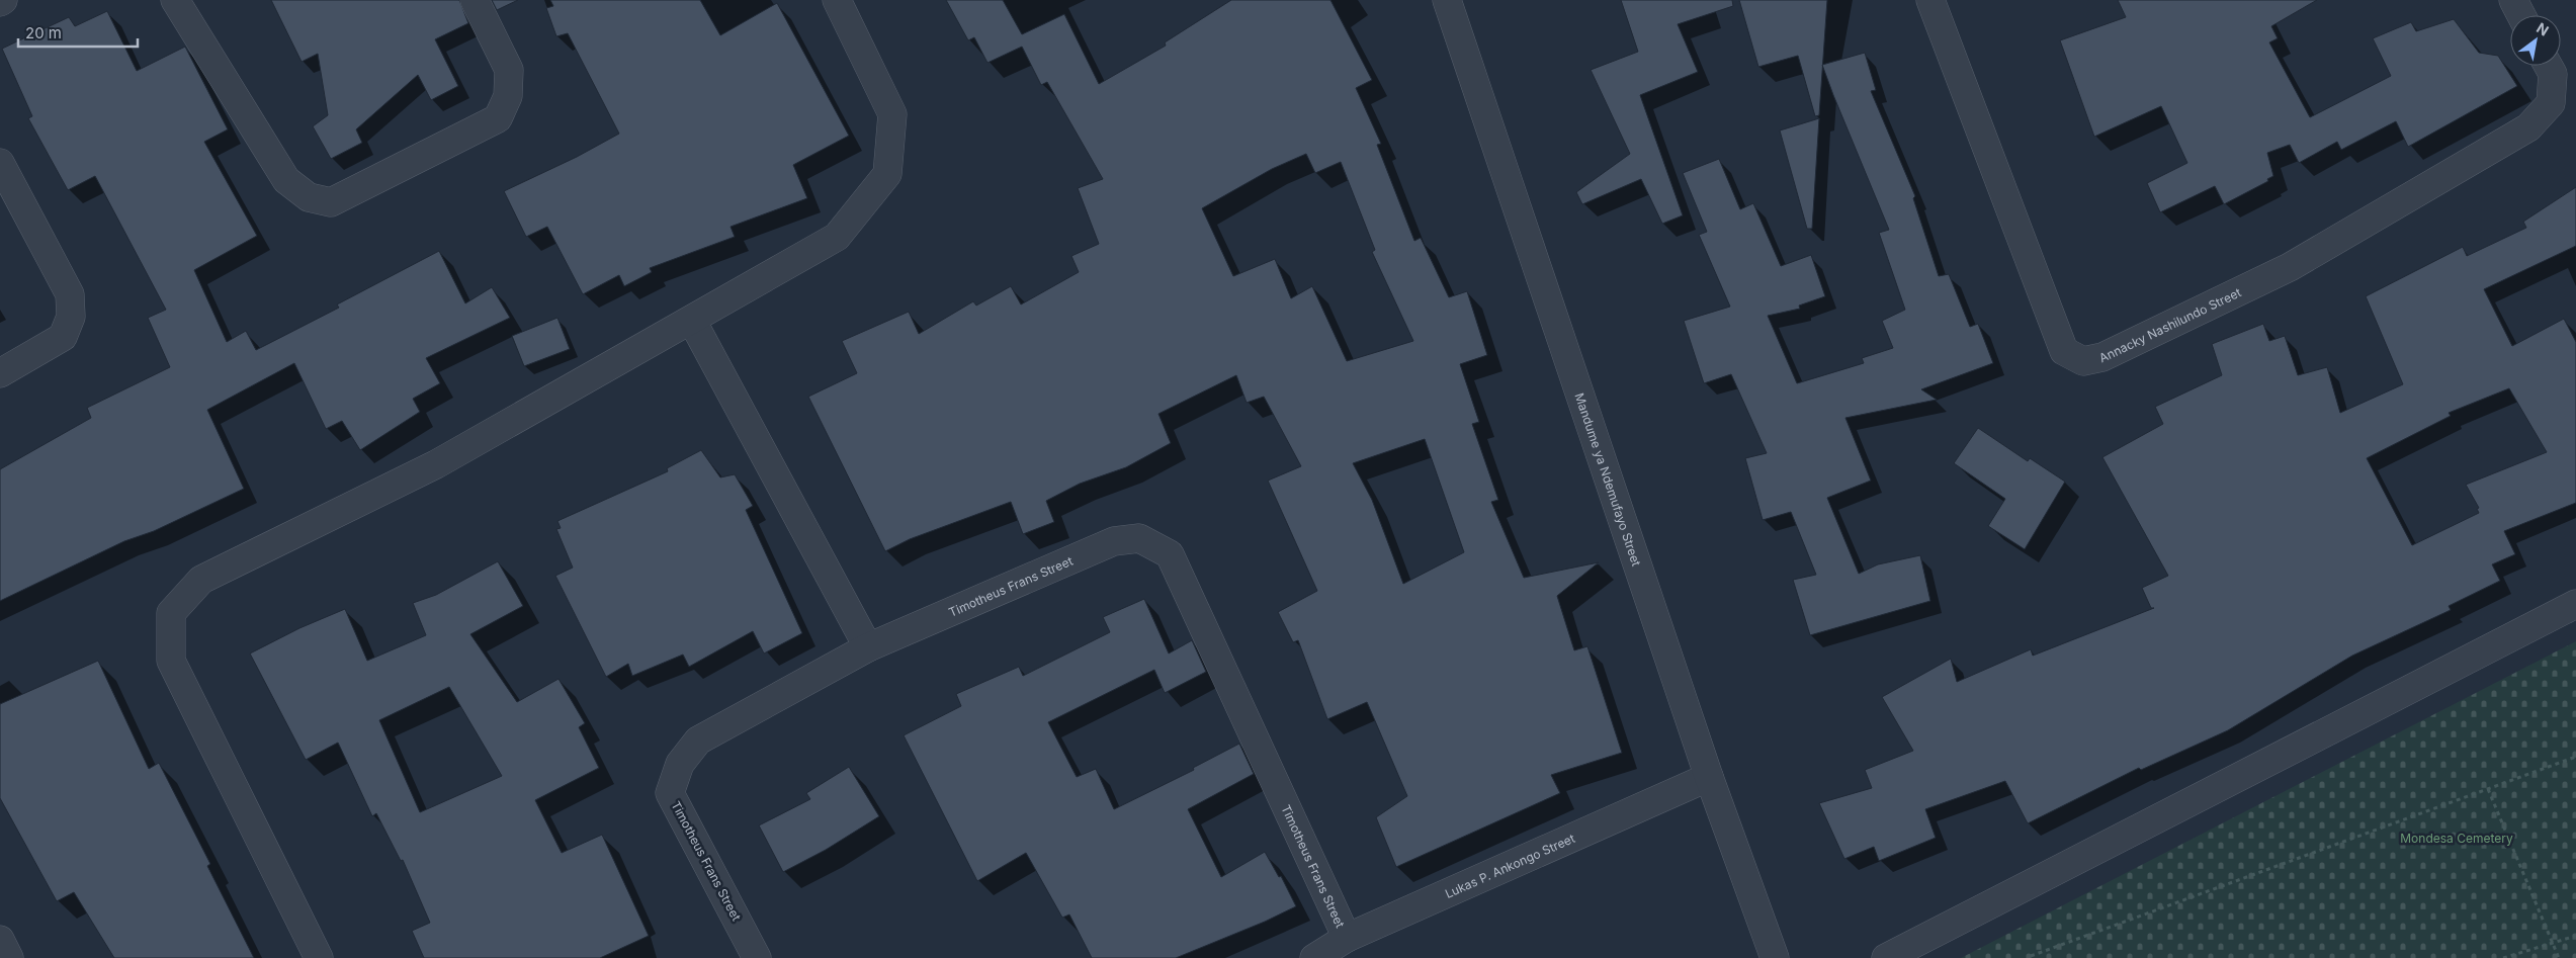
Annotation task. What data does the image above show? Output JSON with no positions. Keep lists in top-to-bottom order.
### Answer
{
  "streets": {
    "street": [
      "Annacky Nashilundo Street",
      "Mandume ya Ndemufayo Street",
      "Timotheus Frans Street",
      "Lukas P. Ankongo Street"
    ]
  },
  "crossings": [
    ["Mandume ya Ndemufayo Street", "Lukas P. Ankongo Street"],
    ["Timotheus Frans Street", "Lukas P. Ankongo Street"]
  ],
  "parks": ["Mondesa Cemetery"],
  "scale_bar": "20 m",
  "north": "top right"
}
